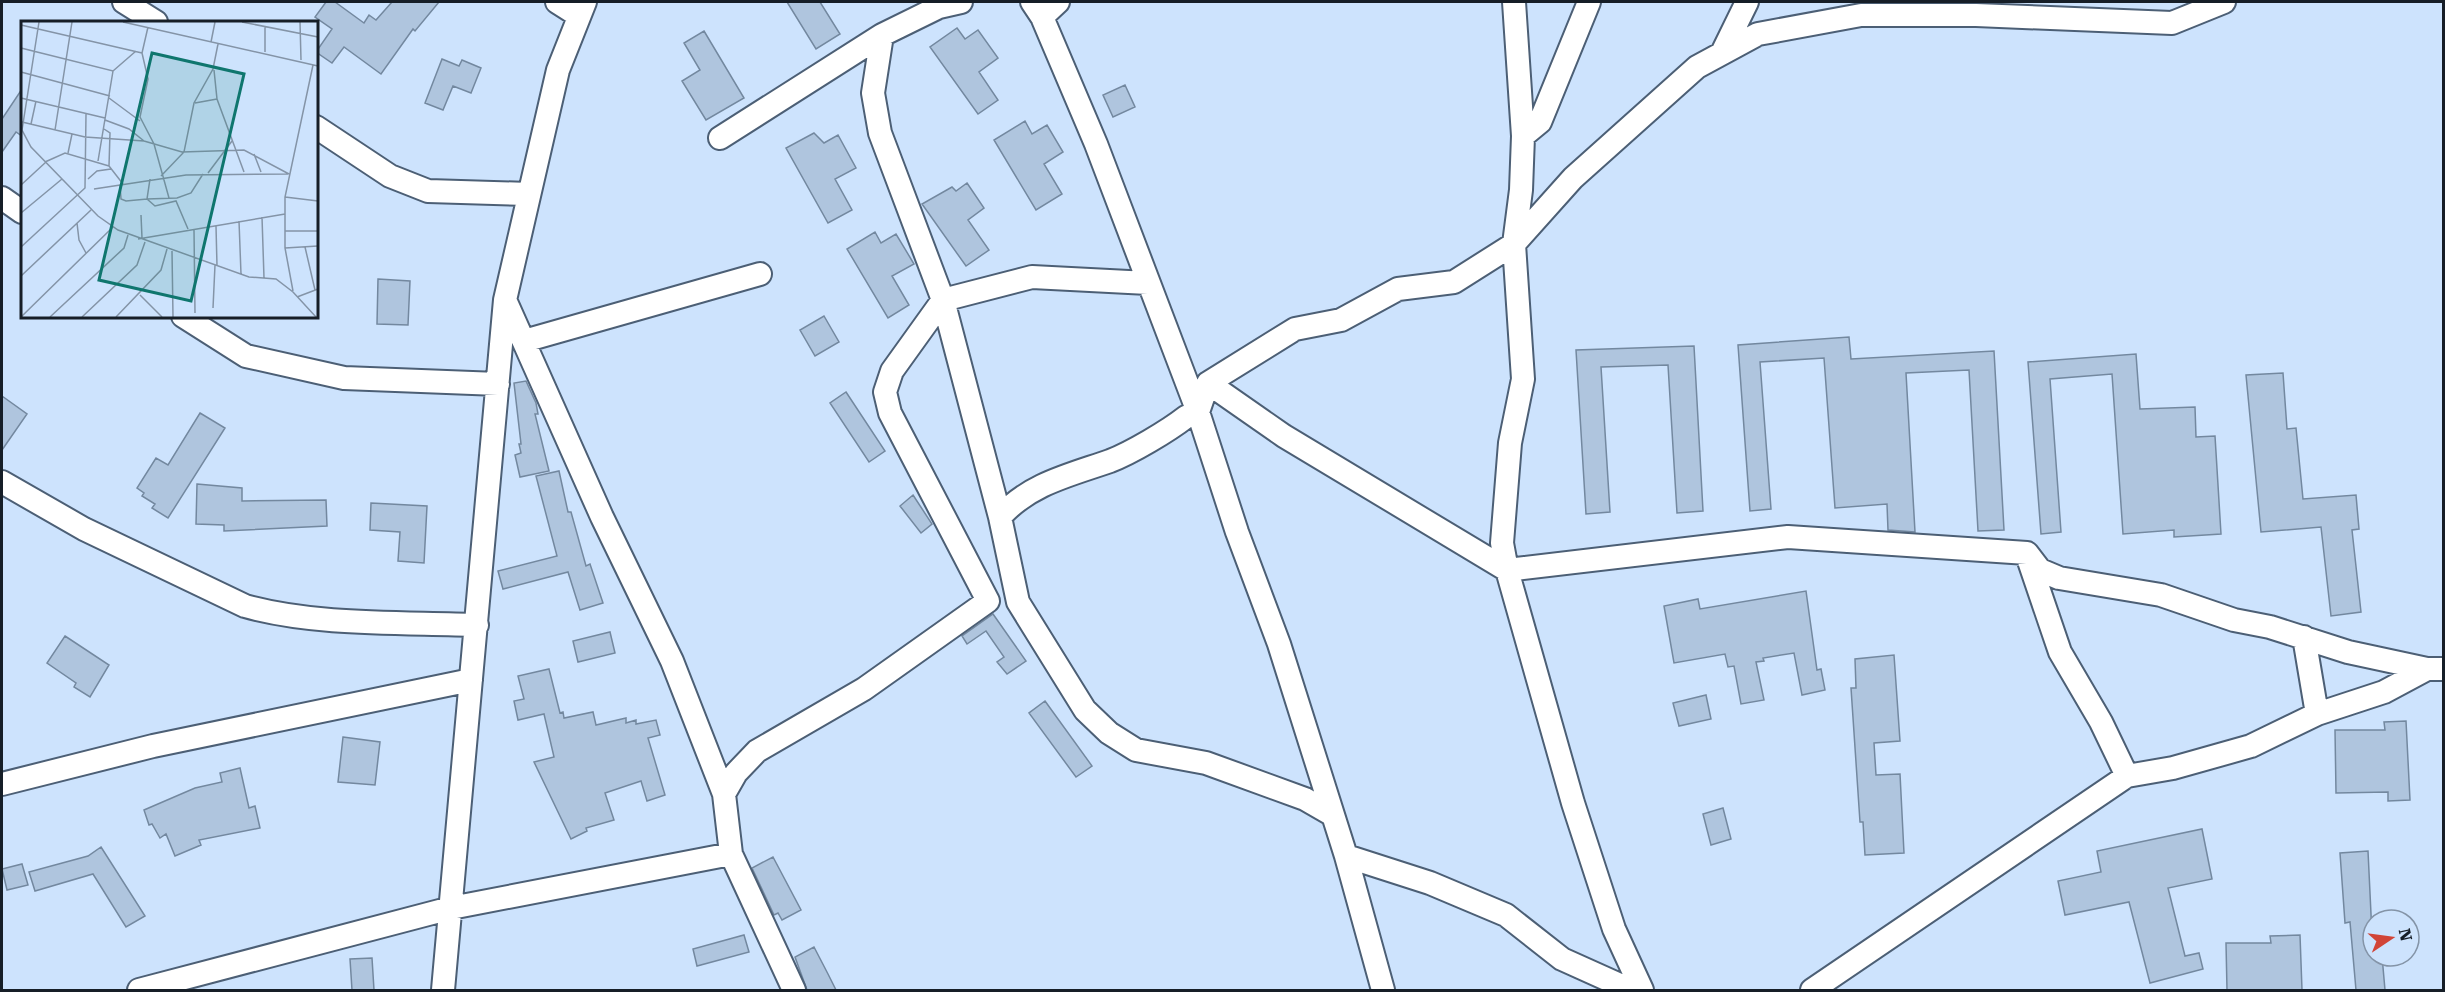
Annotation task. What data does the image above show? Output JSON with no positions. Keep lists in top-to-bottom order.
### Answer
{
  "north": "right"
}
